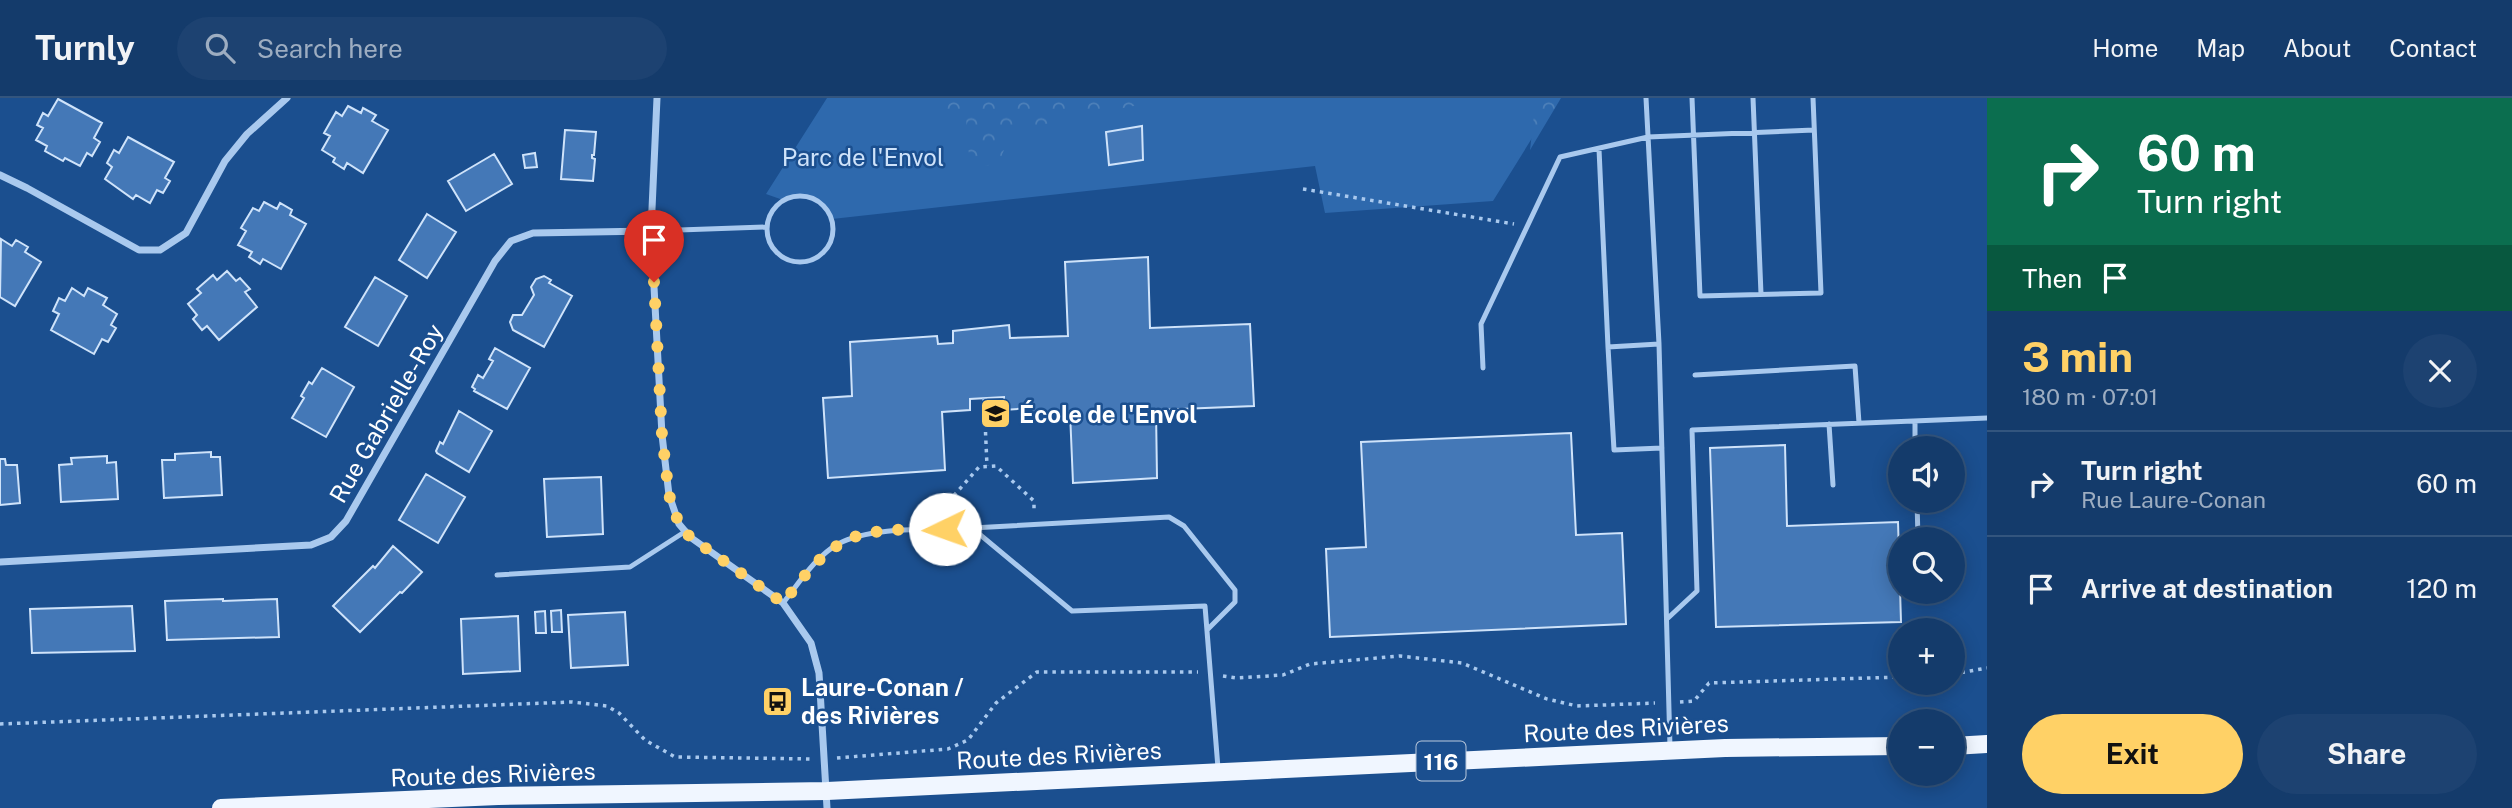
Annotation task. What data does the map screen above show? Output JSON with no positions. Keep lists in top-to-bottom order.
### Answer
{
  "streets": {
    "main road": ["Route des Rivières", "116"],
    "street": ["Rue Gabrielle-Roy"]
  },
  "parks": ["Parc de l'Envol"],
  "places": {
    "school or university": ["École de l'Envol"],
    "bus stop": ["Laure-Conan / des Rivières"]
  },
  "page": {
    "header": "Turnly",
    "search": "Search here",
    "nav": [
      "Home",
      "Map",
      "About",
      "Contact"
    ],
    "turn": ["60 m", "Turn right"],
    "then": "Then",
    "heading": ["3 min", "180 m · 07:01"],
    "list": [
      {
        "name": "Turn right",
        "note": "Rue Laure-Conan",
        "value": "60 m"
      },
      {
        "name": "Arrive at destination",
        "value": "120 m"
      }
    ],
    "map_buttons": ["+", "−"],
    "buttons": ["Exit", "Share"]
  }
}
